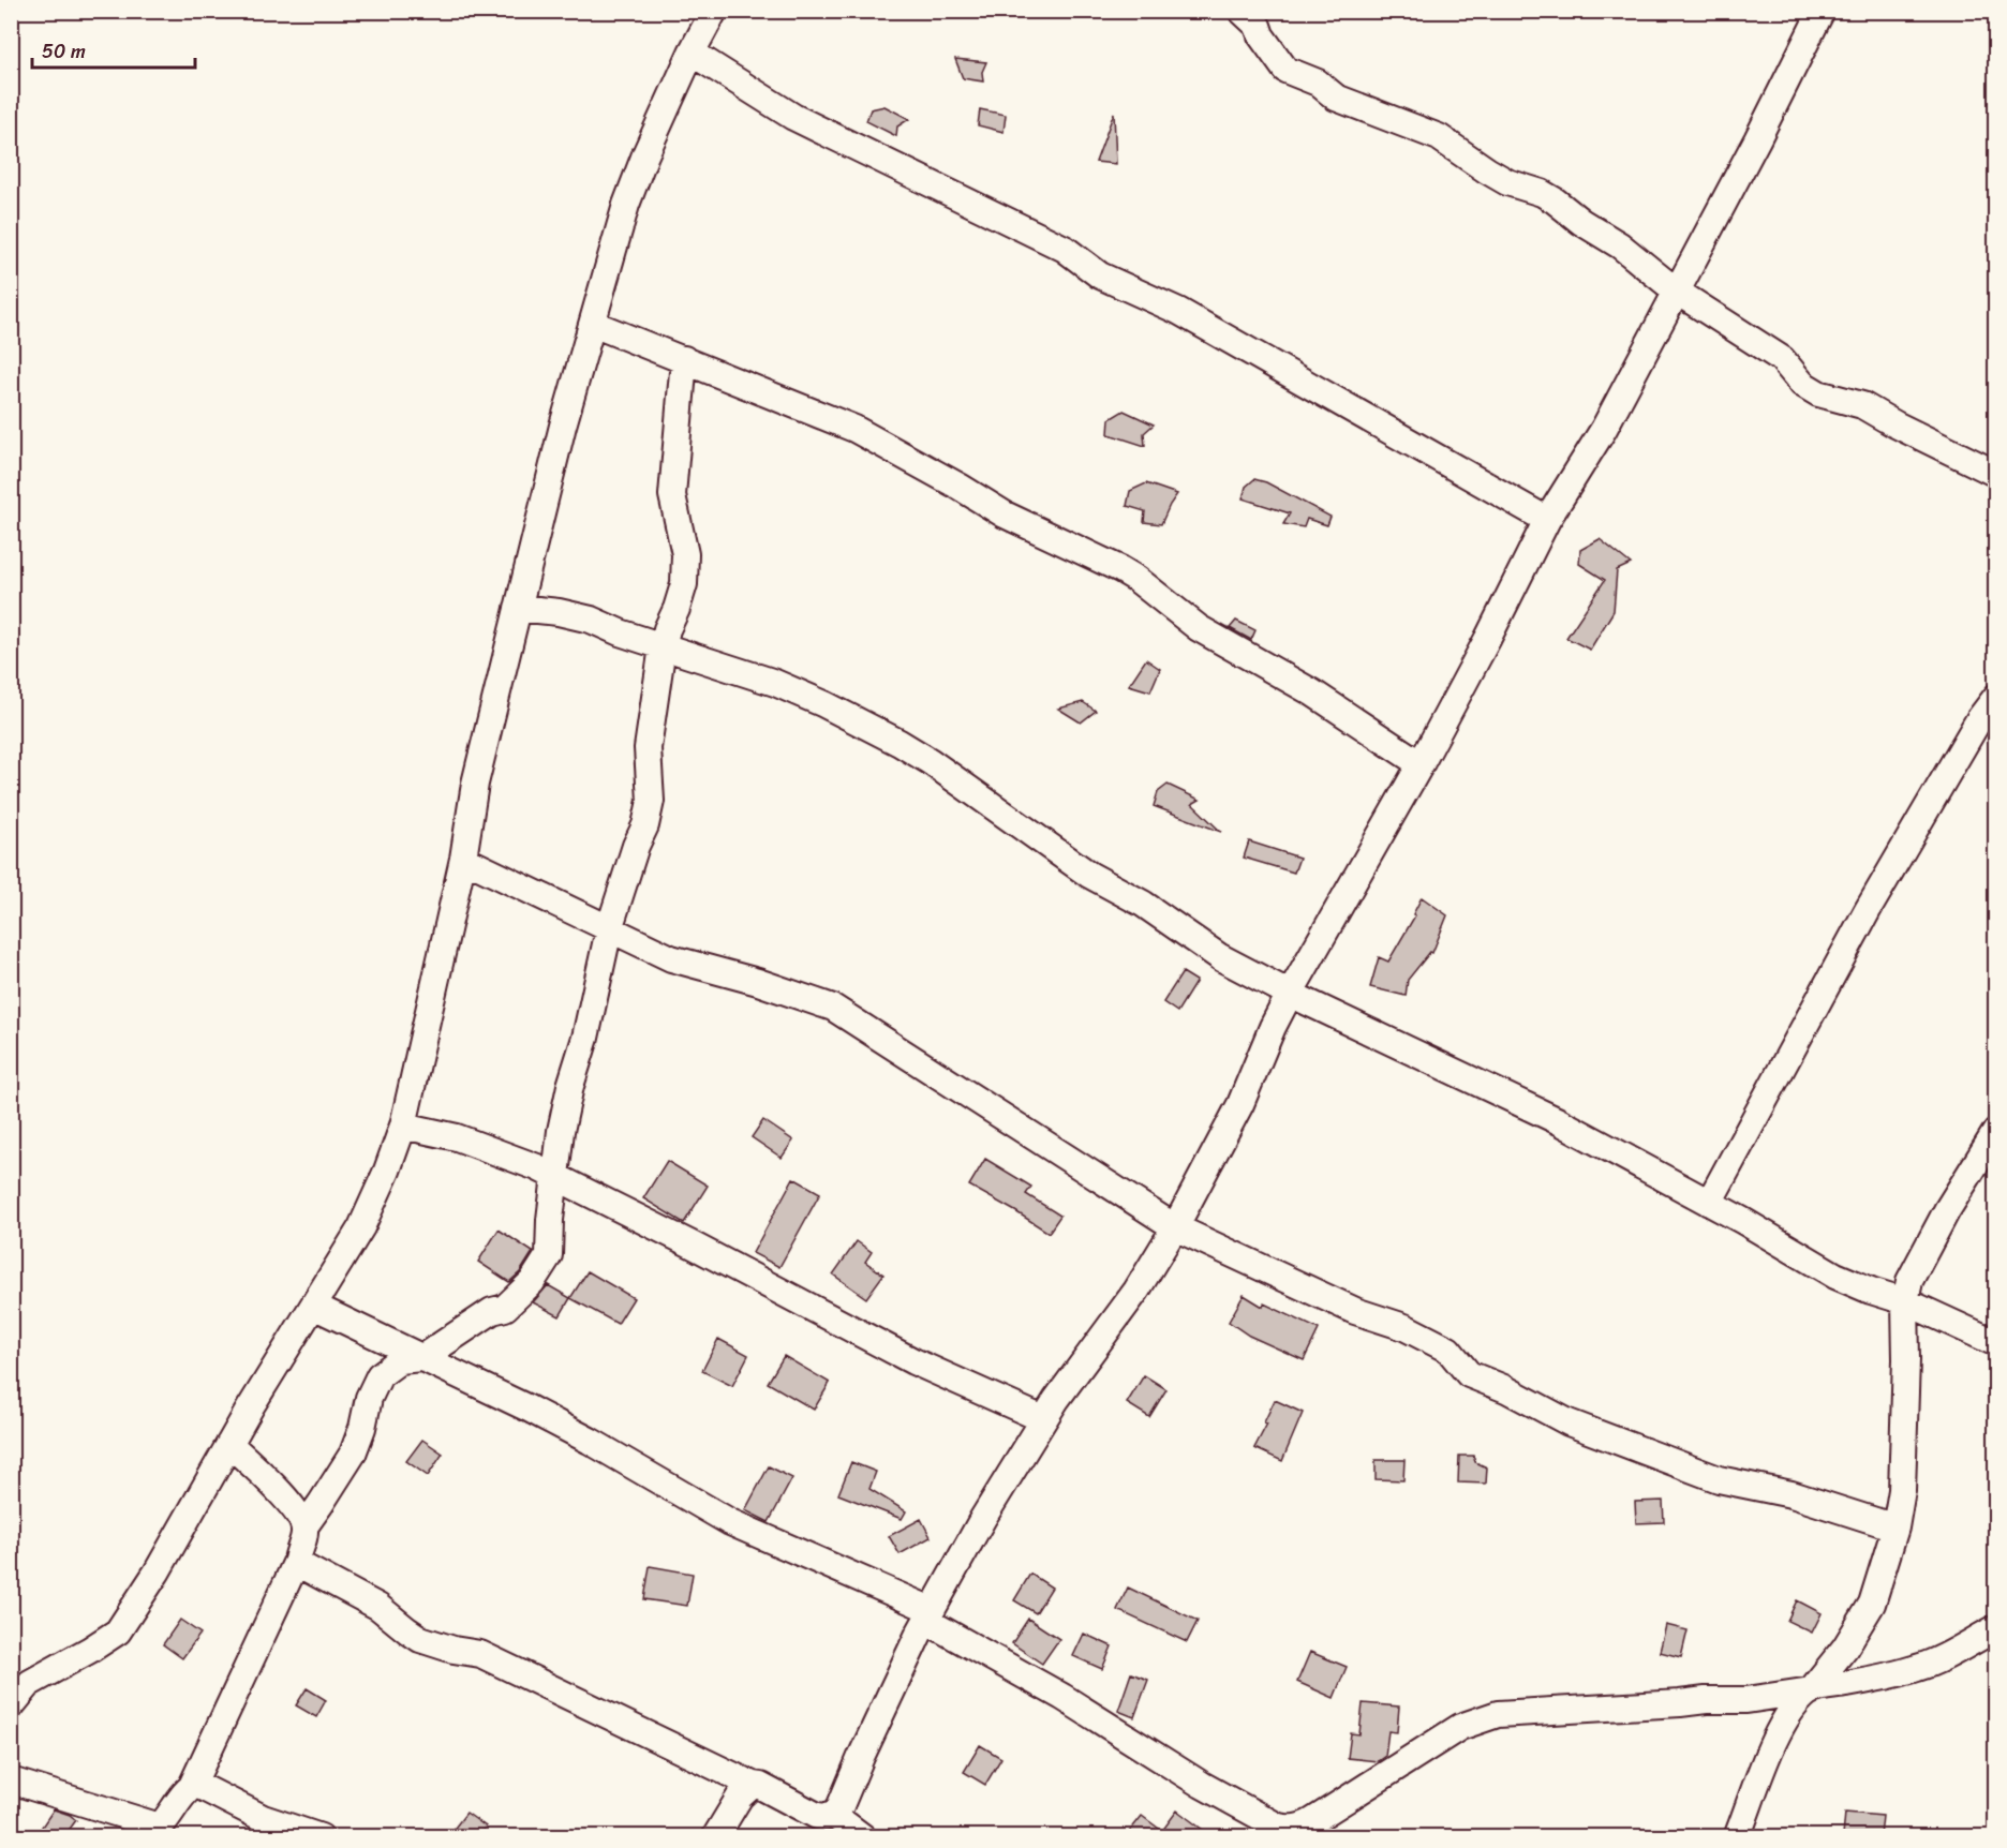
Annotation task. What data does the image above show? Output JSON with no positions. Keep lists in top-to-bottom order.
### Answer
{
  "scale_bar": "50 m"
}
